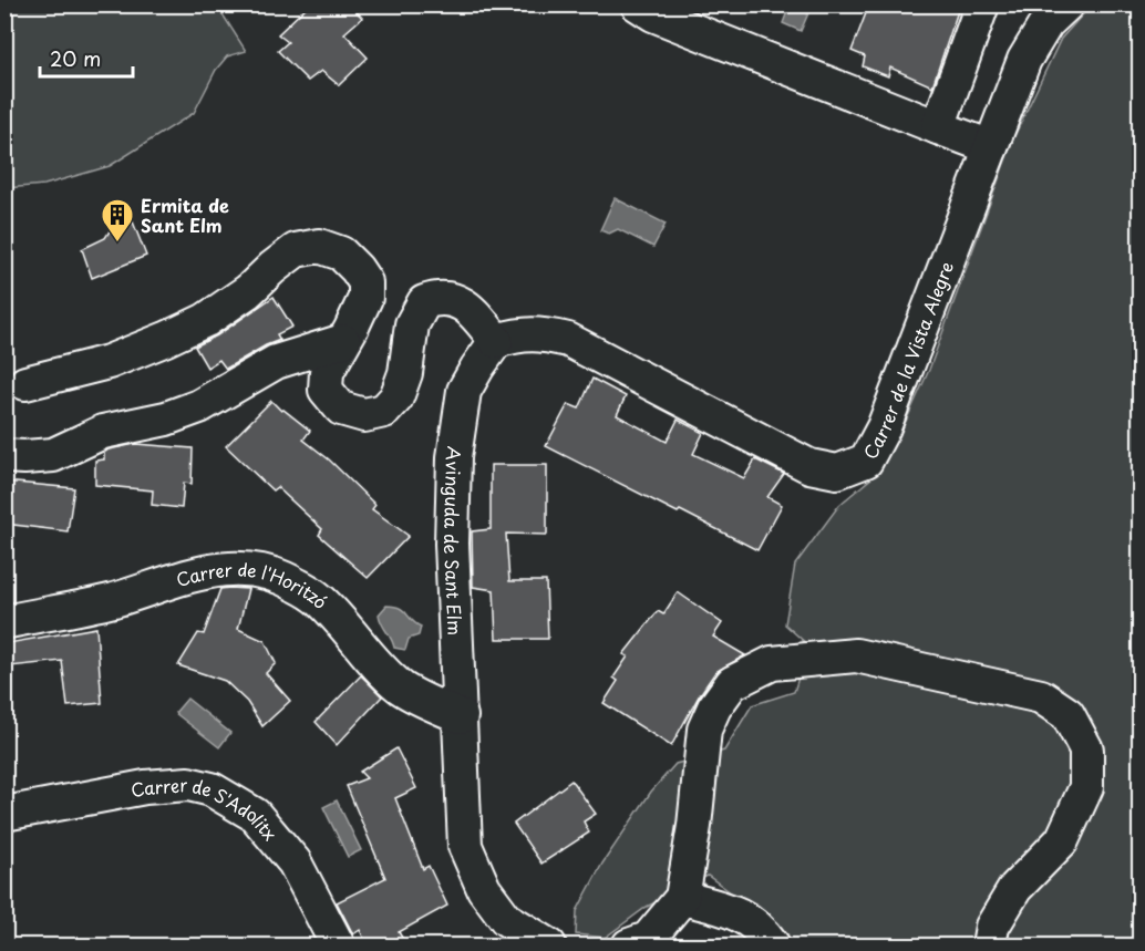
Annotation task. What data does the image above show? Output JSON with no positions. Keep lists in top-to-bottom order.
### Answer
{
  "streets": {
    "street": [
      "Carrer de la Vista Alegre",
      "Avinguda de Sant Elm",
      "Carrer de l'Horitzó",
      "Carrer de S'Adolitx"
    ]
  },
  "crossings": [
    ["Carrer de la Vista Alegre", "Avinguda de Sant Elm"],
    ["Avinguda de Sant Elm", "Carrer de l'Horitzó"]
  ],
  "places": {
    "building": ["Ermita de Sant Elm"]
  },
  "scale_bar": "20 m"
}
